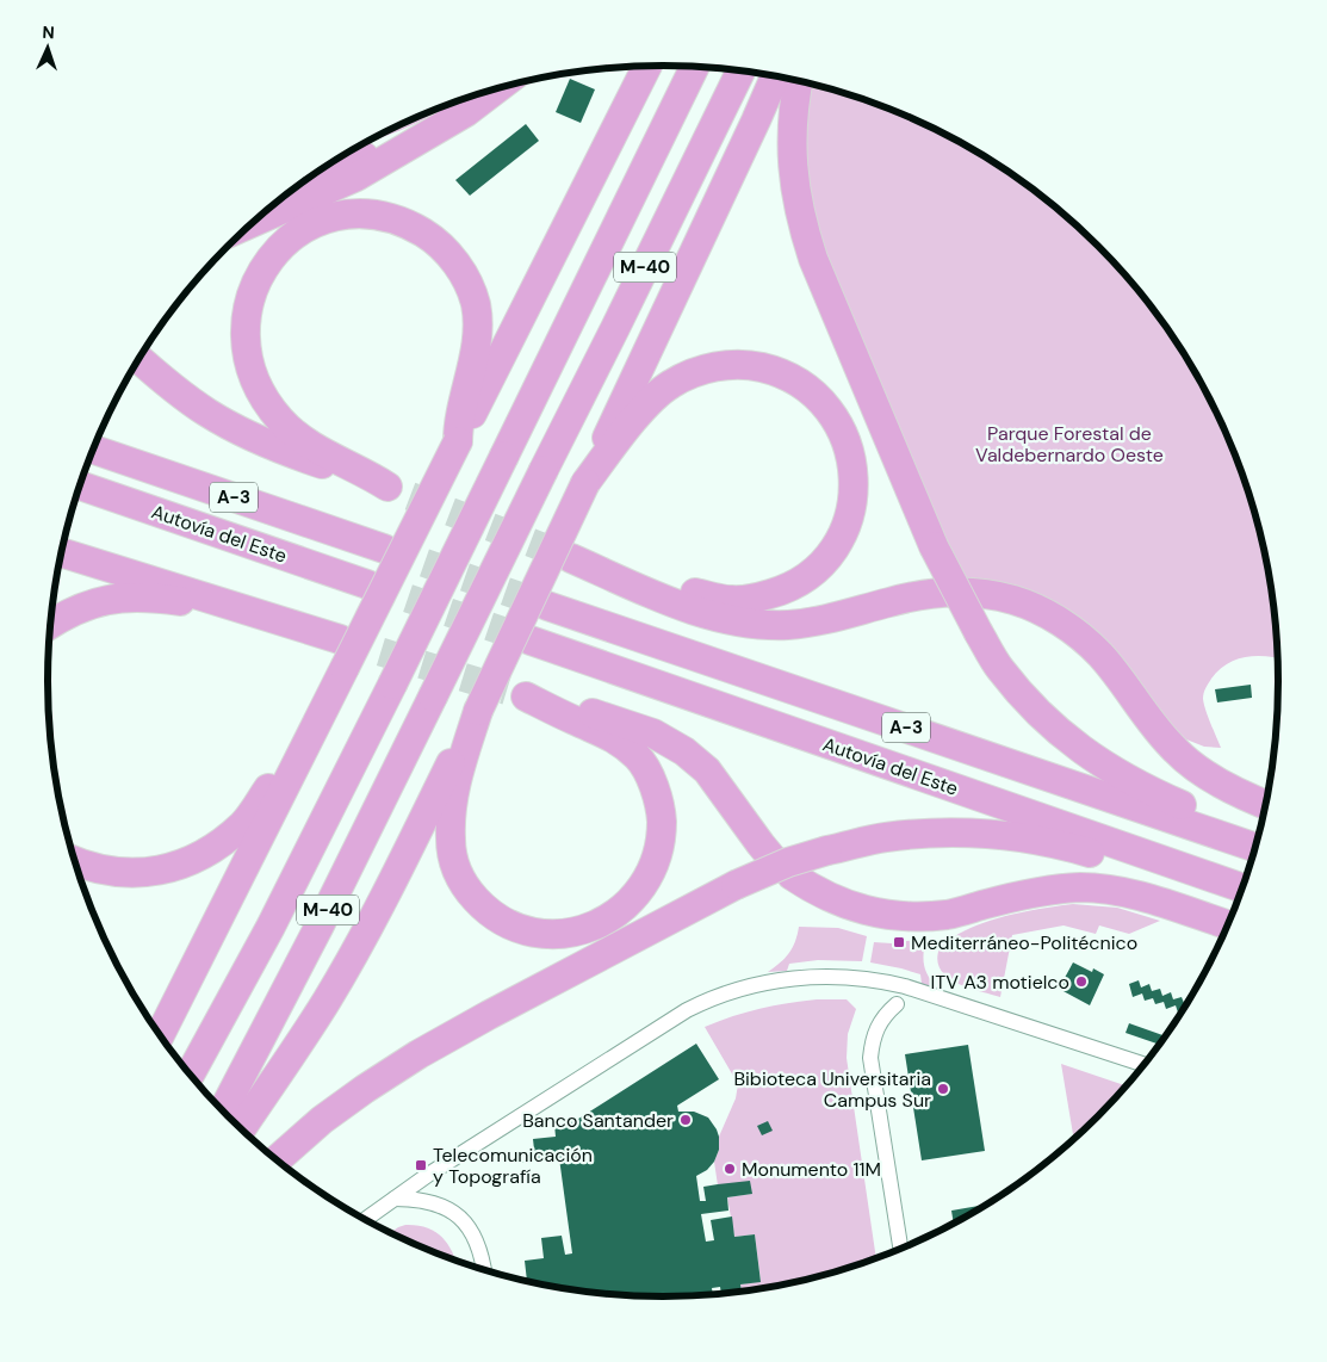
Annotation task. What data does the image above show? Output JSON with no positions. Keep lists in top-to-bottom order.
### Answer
{
  "streets": {
    "highway": ["M-40", "A-3", "Autovía del Este"]
  },
  "parks": ["Parque Forestal de Valdebernardo Oeste"],
  "places": {
    "transit": ["Mediterráneo-Politécnico", "Telecomunicación y Topografía"],
    "other": [
      "ITV A3 motielco",
      "Bibioteca Universitaria Campus Sur",
      "Banco Santander",
      "Monumento 11M"
    ]
  },
  "north": "top"
}
